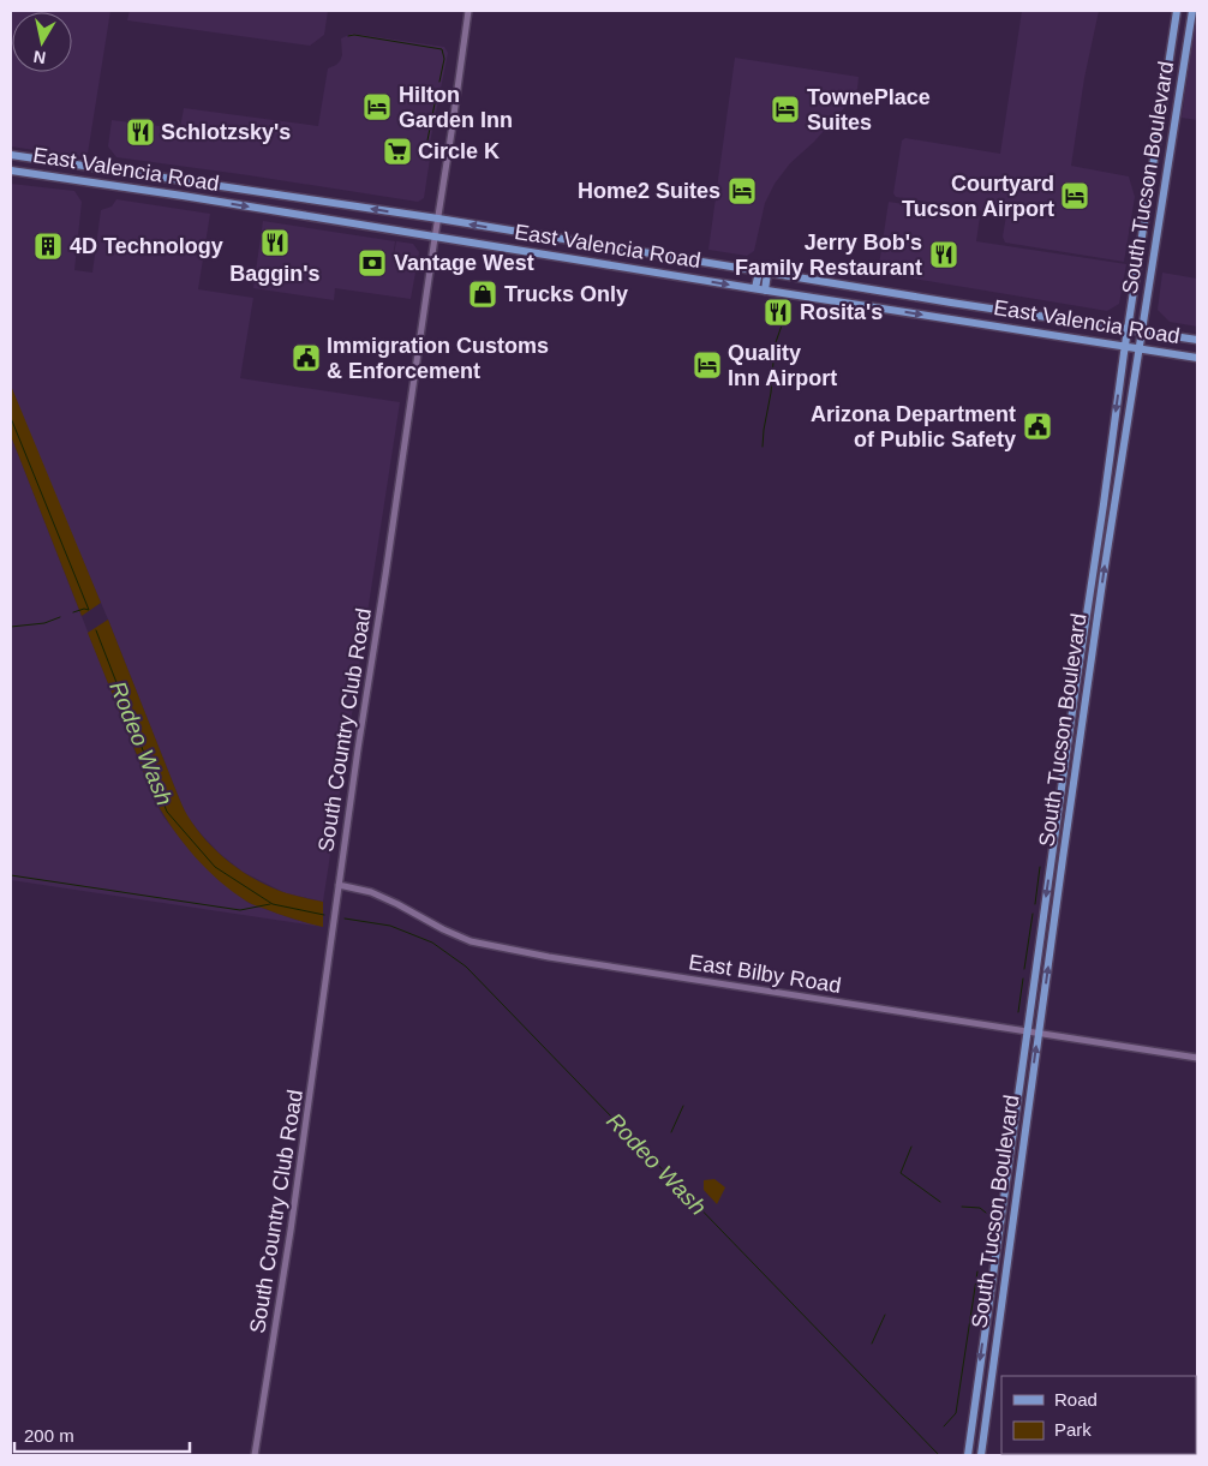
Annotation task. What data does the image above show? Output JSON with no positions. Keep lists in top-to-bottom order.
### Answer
{
  "streets": {
    "main road": ["East Valencia Road", "South Tucson Boulevard"],
    "street": ["South Country Club Road", "East Bilby Road"]
  },
  "crossings": [
    ["East Valencia Road", "South Tucson Boulevard"],
    ["East Valencia Road", "South Country Club Road"],
    ["South Tucson Boulevard", "East Bilby Road"],
    ["South Country Club Road", "East Bilby Road"]
  ],
  "water": ["Rodeo Wash"],
  "places": {
    "hotel": [
      "Hilton Garden Inn",
      "TownePlace Suites",
      "Home2 Suites",
      "Courtyard Tucson Airport",
      "Quality Inn Airport"
    ],
    "restaurant": [
      "Schlotzsky's",
      "Baggin's",
      "Jerry Bob's Family Restaurant",
      "Rosita's"
    ],
    "supermarket": ["Circle K"],
    "building": ["4D Technology"],
    "bank": ["Vantage West"],
    "shop": ["Trucks Only"],
    "public building": ["Immigration Customs & Enforcement", "Arizona Department of Public Safety"]
  },
  "legend": ["Road", "Park"],
  "scale_bar": "200 m",
  "north": "bottom"
}
